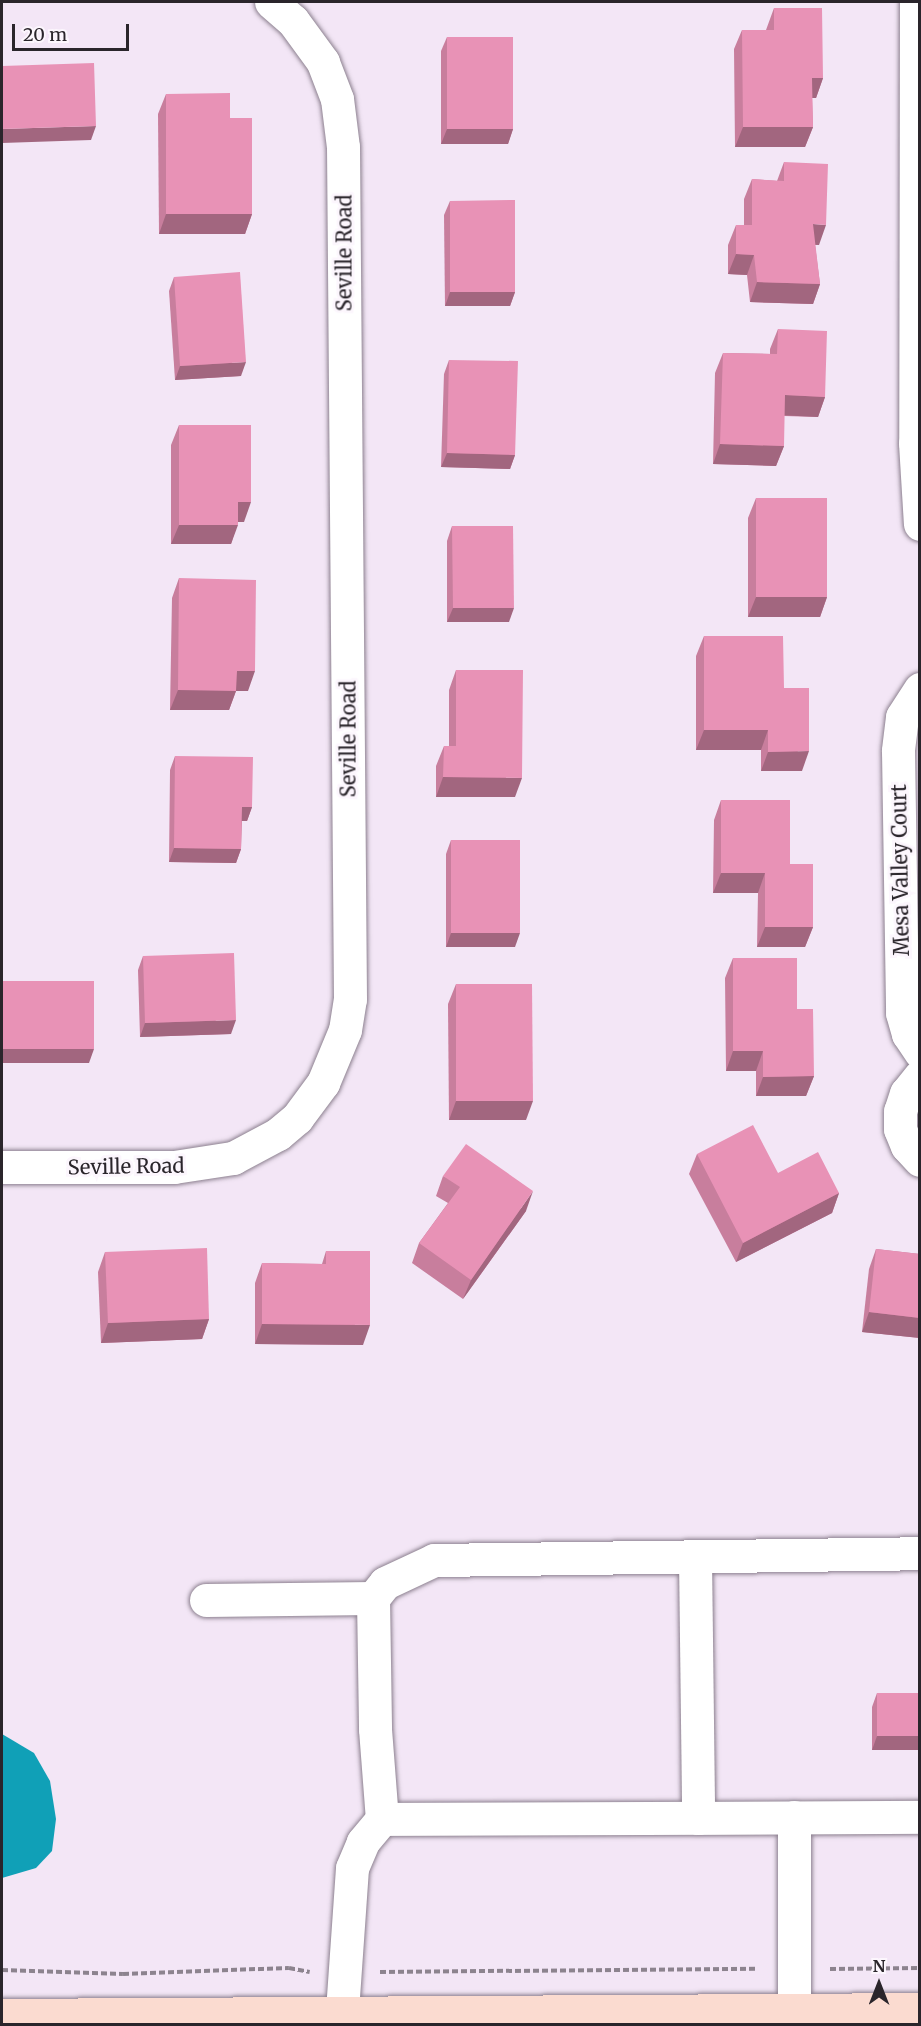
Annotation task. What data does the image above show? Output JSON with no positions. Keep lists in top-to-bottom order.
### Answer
{
  "streets": {
    "street": ["Seville Road", "Mesa Valley Court"]
  },
  "scale_bar": "20 m",
  "north": "top"
}
